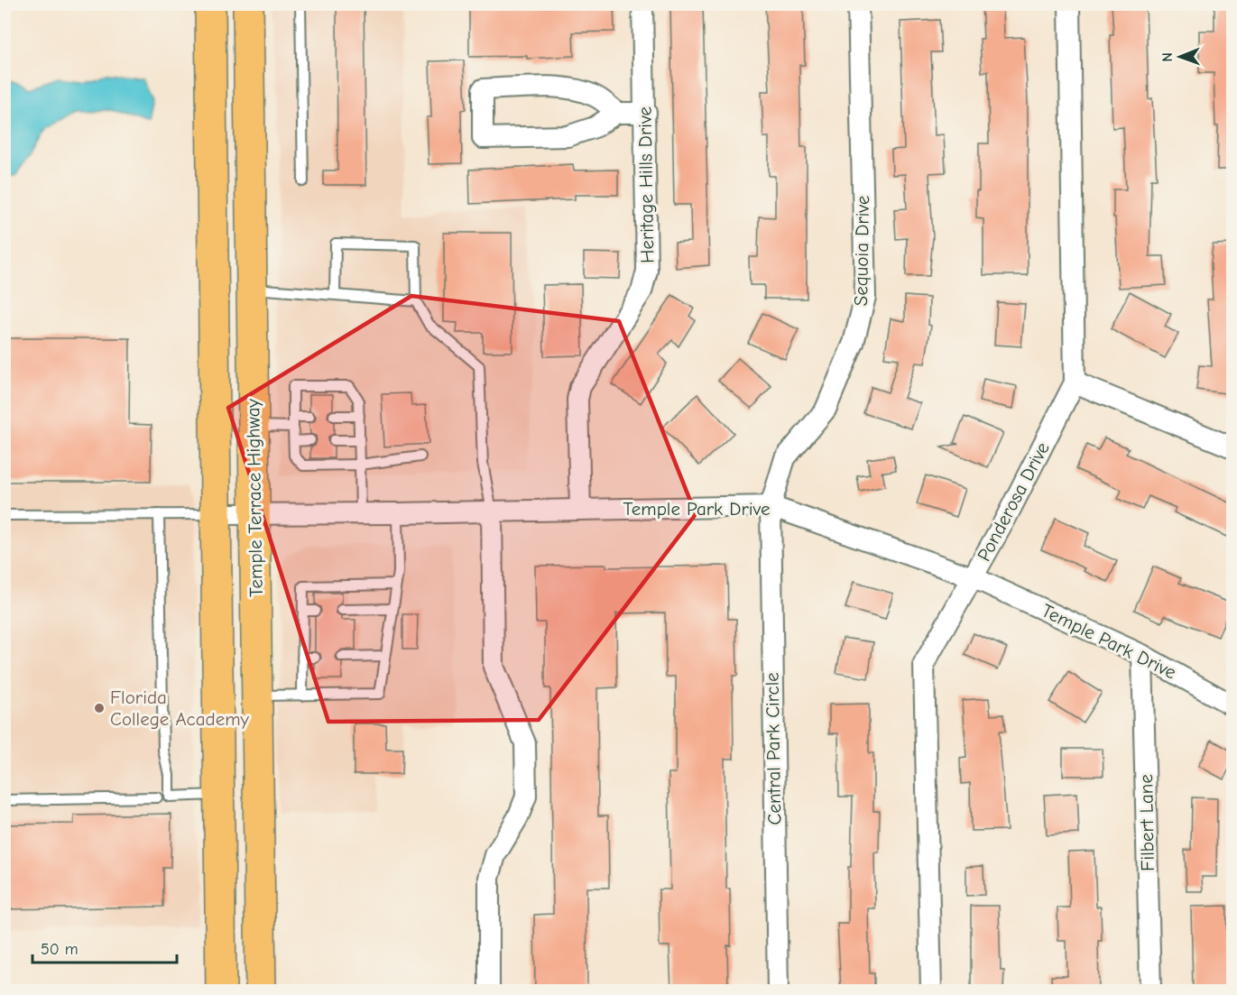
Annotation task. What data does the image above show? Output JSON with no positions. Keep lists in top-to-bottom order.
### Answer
{
  "streets": {
    "main road": ["Temple Terrace Highway"],
    "street": [
      "Heritage Hills Drive",
      "Sequoia Drive",
      "Ponderosa Drive",
      "Temple Park Drive",
      "Central Park Circle",
      "Filbert Lane"
    ]
  },
  "crossings": [
    ["Heritage Hills Drive", "Temple Park Drive"],
    ["Sequoia Drive", "Temple Park Drive"],
    ["Sequoia Drive", "Central Park Circle"],
    ["Temple Terrace Highway", "Temple Park Drive"],
    ["Ponderosa Drive", "Temple Park Drive"],
    ["Temple Park Drive", "Central Park Circle"],
    ["Temple Park Drive", "Filbert Lane"]
  ],
  "places": ["Florida College Academy"],
  "scale_bar": "50 m",
  "north": "left"
}
